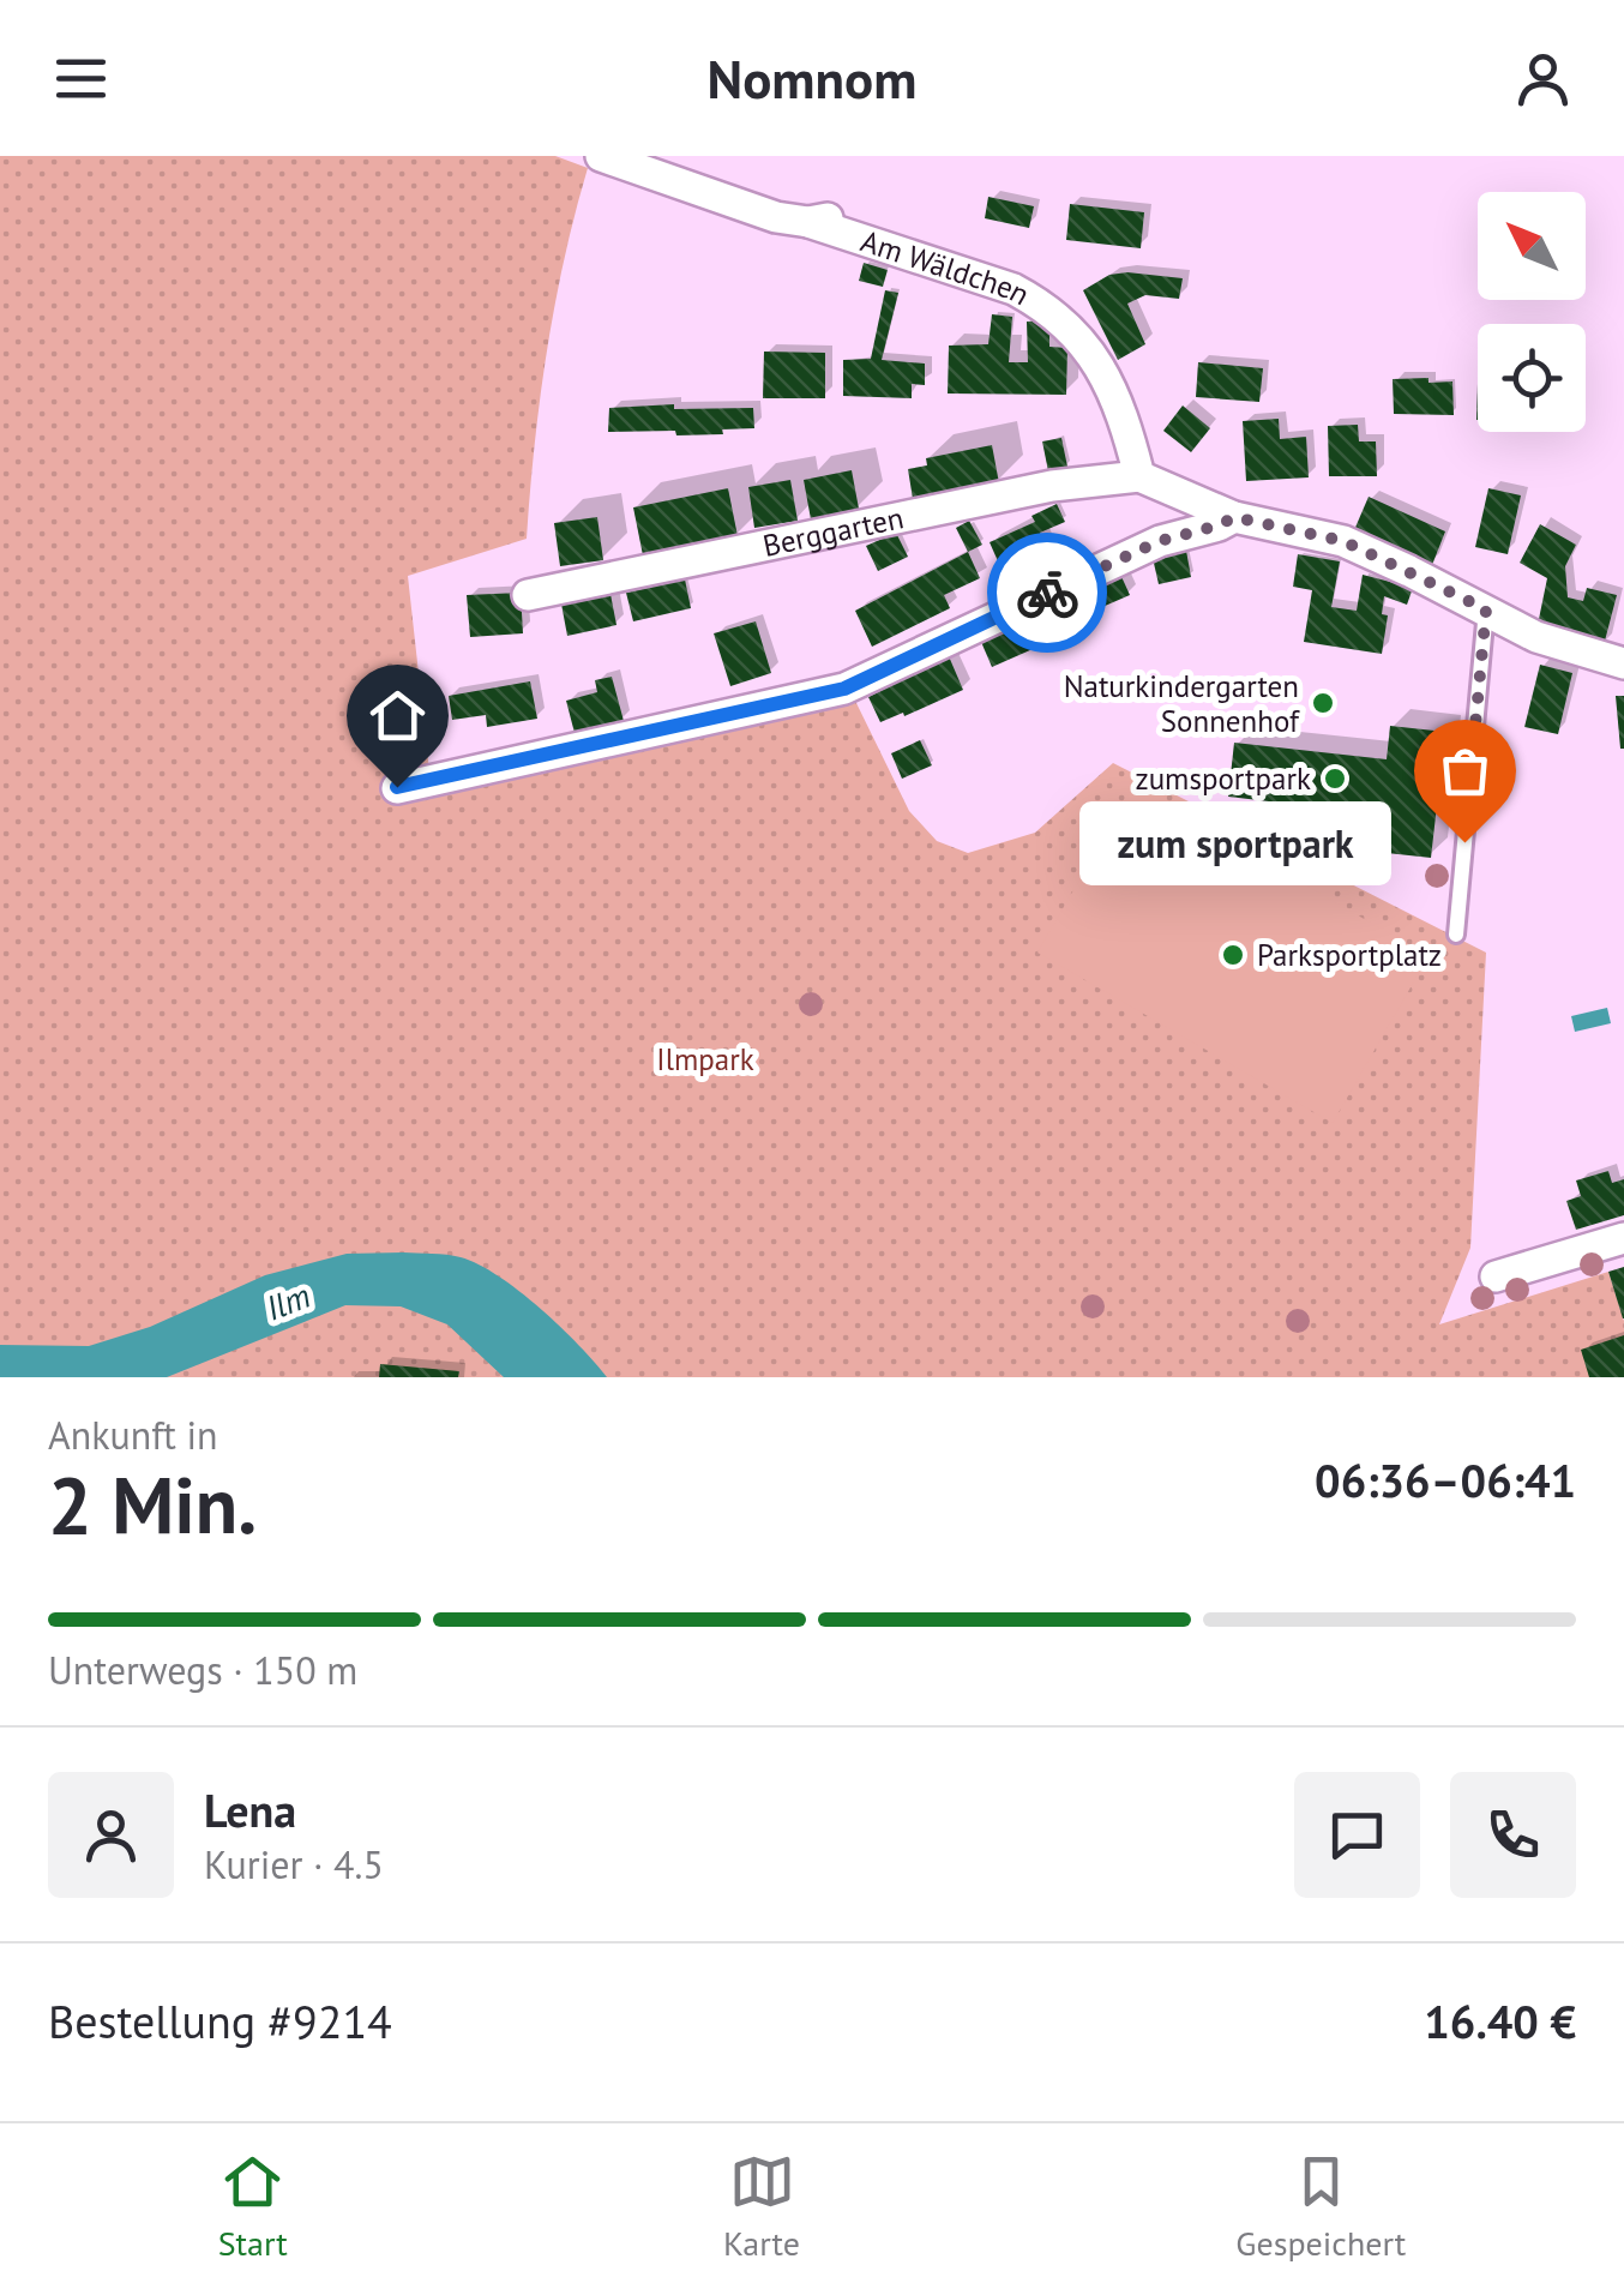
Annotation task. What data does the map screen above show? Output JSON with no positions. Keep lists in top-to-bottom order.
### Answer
{
  "streets": {
    "street": ["Am Wäldchen", "Berggarten"]
  },
  "crossings": [
    ["Am Wäldchen", "Berggarten"]
  ],
  "water": ["Ilm"],
  "parks": ["Ilmpark"],
  "places": [
    "Naturkindergarten Sonnenhof",
    "zumsportpark",
    "zum sportpark",
    "Parksportplatz"
  ],
  "north": "top left",
  "page": {
    "header": "Nomnom",
    "bubble": "zum sportpark",
    "heading": ["2 Min.", "Ankunft in", "06:36–06:41"],
    "panel": [
      "Lena",
      "Kurier · 4.5",
      "Bestellung #9214",
      "16.40 €"
    ],
    "bar": "Unterwegs · 150 m",
    "tabs": ["Start", "Karte", "Gespeichert"]
  }
}
